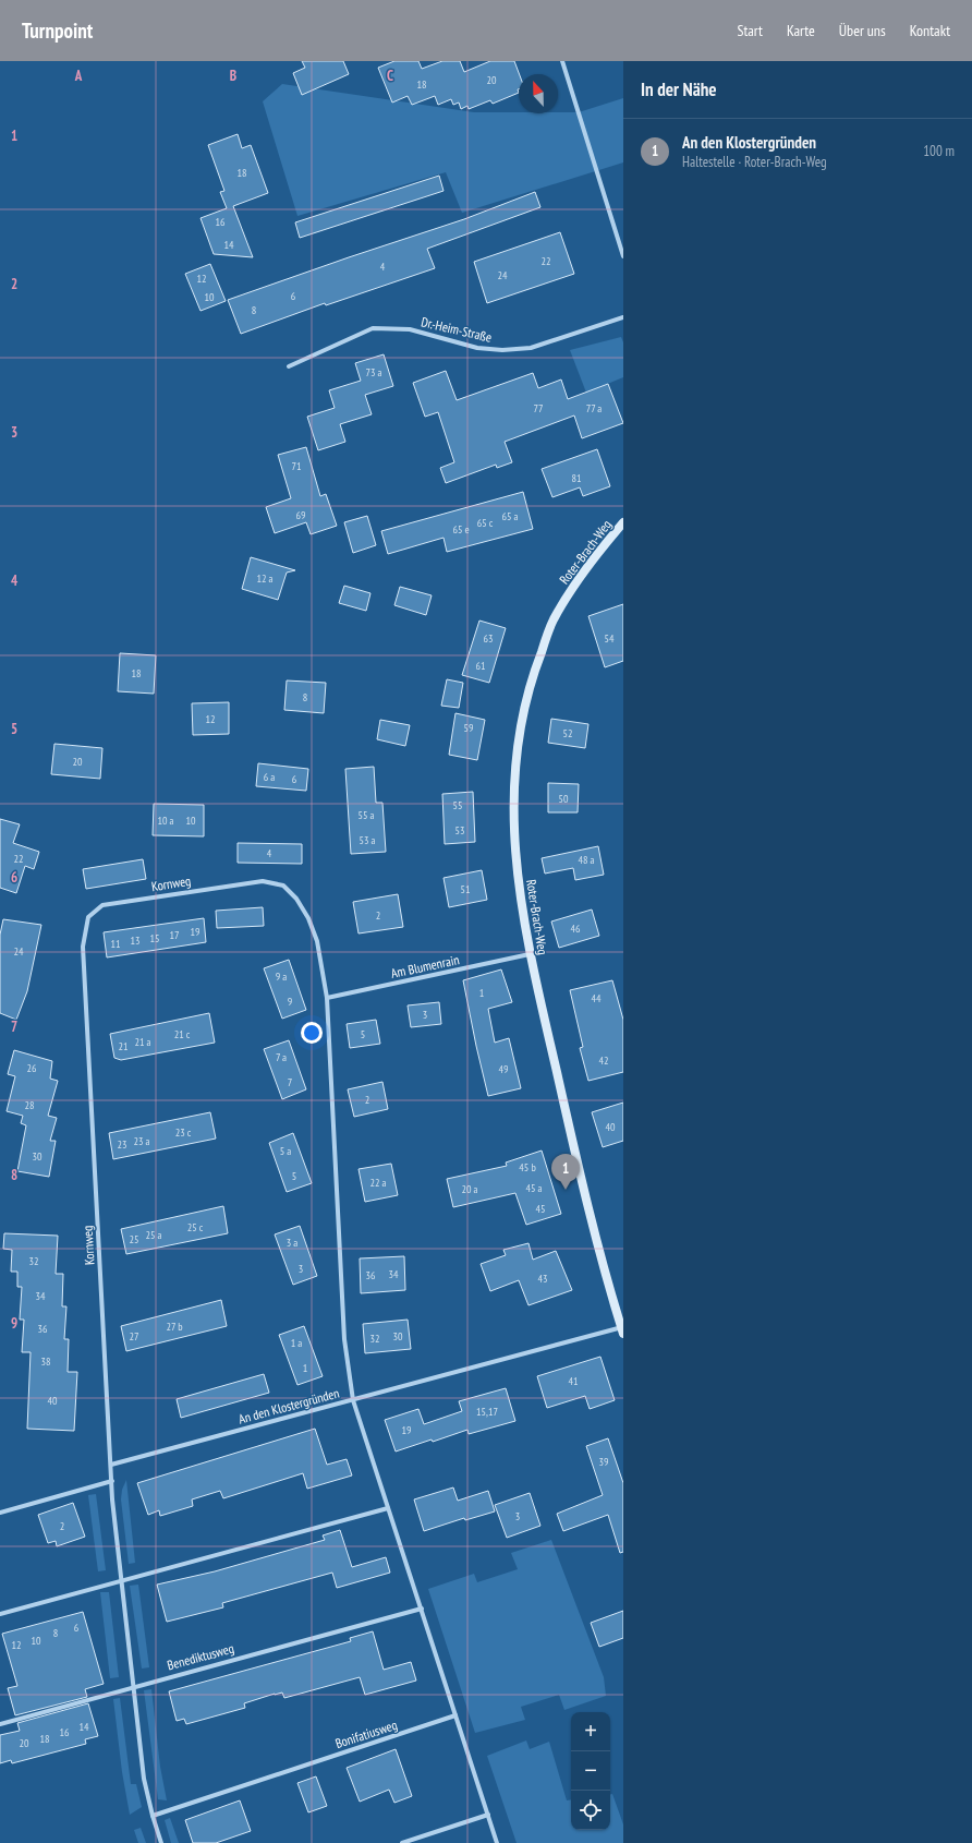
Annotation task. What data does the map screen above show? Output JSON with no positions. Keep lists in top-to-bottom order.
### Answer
{
  "streets": {
    "street": [
      "Dr.-Heim-Straße",
      "Roter-Brach-Weg",
      "Kornweg",
      "Am Blumenrain",
      "An den Klostergründen",
      "Benediktusweg",
      "Bonifatiusweg"
    ]
  },
  "crossings": [
    ["Roter-Brach-Weg", "Am Blumenrain"],
    ["Roter-Brach-Weg", "An den Klostergründen"],
    ["Kornweg", "Am Blumenrain"],
    ["Kornweg", "An den Klostergründen"]
  ],
  "house_numbers": [
    "20",
    "18",
    "18",
    "16",
    "14",
    "22",
    "4",
    "24",
    "12",
    "6",
    "10",
    "8",
    "73 a",
    "77",
    "77 a",
    "71",
    "81",
    "69",
    "65 a",
    "65 c",
    "65 e",
    "12 a",
    "63",
    "54",
    "61",
    "18",
    "8",
    "12",
    "59",
    "52",
    "20",
    "6 a",
    "6",
    "50",
    "55",
    "55 a",
    "10 a",
    "10",
    "53",
    "53 a",
    "4",
    "22",
    "48 a",
    "51",
    "2",
    "46",
    "19",
    "17",
    "15",
    "13",
    "11",
    "24",
    "9 a",
    "1",
    "44",
    "9",
    "3",
    "21 c",
    "5",
    "21 a",
    "21",
    "7 a",
    "42",
    "26",
    "49",
    "7",
    "2",
    "28",
    "40",
    "23 c",
    "23 a",
    "23",
    "5 a",
    "30",
    "45 b",
    "5",
    "22 a",
    "45 a",
    "20 a",
    "45",
    "25 c",
    "25 a",
    "25",
    "3 a",
    "32",
    "3",
    "34",
    "36",
    "43",
    "34",
    "27 b",
    "36",
    "27",
    "30",
    "32",
    "1 a",
    "38",
    "1",
    "41",
    "40",
    "15,17",
    "19",
    "39",
    "3",
    "2",
    "6",
    "8",
    "10",
    "12",
    "14",
    "16",
    "18",
    "20"
  ],
  "north": "top",
  "page": {
    "header": "Turnpoint",
    "nav": [
      "Start",
      "Karte",
      "Über uns",
      "Kontakt"
    ],
    "heading": "In der Nähe",
    "list": [
      {
        "mark": "1",
        "name": "An den Klostergründen",
        "note": "Haltestelle · Roter-Brach-Weg",
        "value": "100 m"
      }
    ],
    "pins": "1",
    "map_buttons": ["+", "−"]
  },
  "grid": {
    "columns": ["A", "B", "C"],
    "rows": [
      "1",
      "2",
      "3",
      "4",
      "5",
      "6",
      "7",
      "8",
      "9"
    ]
  }
}
